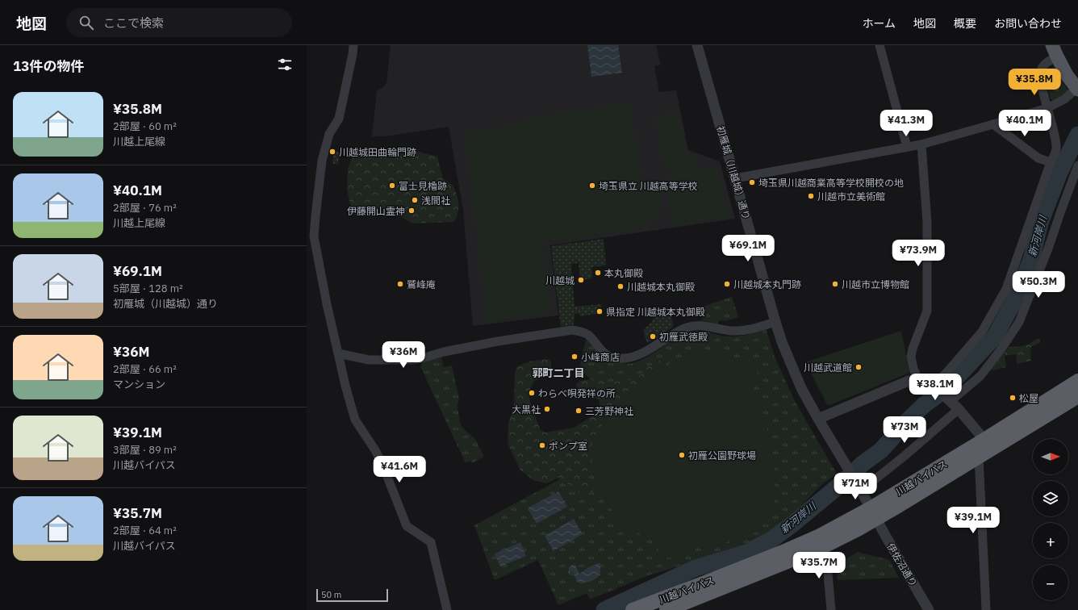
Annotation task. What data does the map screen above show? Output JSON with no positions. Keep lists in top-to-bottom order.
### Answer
{
  "streets": {
    "highway": ["川越バイパス"],
    "street": ["初雁城（川越城）通り", "伊佐沼通り"]
  },
  "crossings": [
    ["初雁城（川越城）通り", "川越バイパス"],
    ["初雁城（川越城）通り", "伊佐沼通り"],
    ["川越バイパス", "伊佐沼通り"]
  ],
  "districts": ["郭町二丁目"],
  "water": ["新河岸川"],
  "places": [
    "川越城田曲輪門跡",
    "埼玉県川越商業高等学校開校の地",
    "富士見櫓跡",
    "埼玉県立 川越高等学校",
    "川越市立美術館",
    "浅間社",
    "伊藤開山霊神",
    "本丸御殿",
    "川越城",
    "鷲峰庵",
    "川越城本丸門跡",
    "川越市立博物館",
    "川越城本丸御殿",
    "県指定 川越城本丸御殿",
    "初雁武徳殿",
    "小峰商店",
    "川越武道館",
    "わらべ唄発祥の所",
    "松屋",
    "大黒社",
    "三芳野神社",
    "ポンプ室",
    "初雁公園野球場"
  ],
  "scale_bar": "50 m",
  "north": "right",
  "page": {
    "header": "地図",
    "search": "ここで検索",
    "nav": [
      "ホーム",
      "地図",
      "概要",
      "お問い合わせ"
    ],
    "heading": "13件の物件",
    "price": [
      "¥35.8M",
      "¥41.3M",
      "¥40.1M",
      "¥69.1M",
      "¥73.9M",
      "¥50.3M",
      "¥36M",
      "¥38.1M",
      "¥73M",
      "¥41.6M",
      "¥71M",
      "¥39.1M",
      "¥35.7M"
    ],
    "list": [
      {
        "name": "¥35.8M",
        "note": "2部屋 · 60 m² · 川越上尾線"
      },
      {
        "name": "¥40.1M",
        "note": "2部屋 · 76 m² · 川越上尾線"
      },
      {
        "name": "¥69.1M",
        "note": "5部屋 · 128 m² · 初雁城（川越城）通り"
      },
      {
        "name": "¥36M",
        "note": "2部屋 · 66 m² · マンション"
      },
      {
        "name": "¥39.1M",
        "note": "3部屋 · 89 m² · 川越バイパス"
      },
      {
        "name": "¥35.7M",
        "note": "2部屋 · 64 m² · 川越バイパス"
      }
    ],
    "map_buttons": ["+", "−"],
    "scale": "50 m"
  }
}
